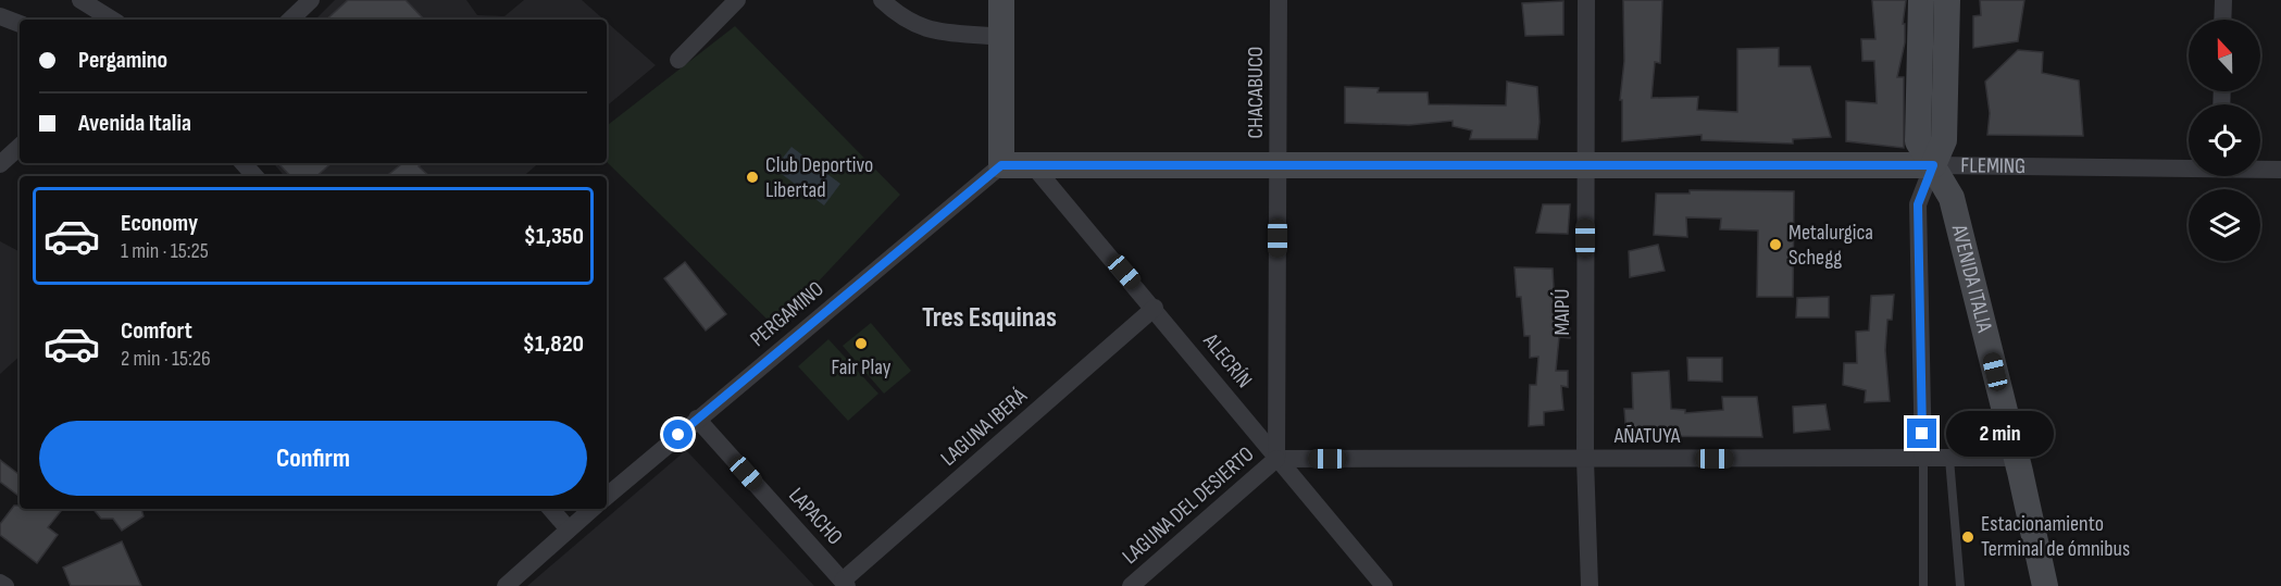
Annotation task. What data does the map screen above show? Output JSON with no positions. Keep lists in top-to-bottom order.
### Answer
{
  "streets": {
    "main road": ["FLEMING", "AVENIDA ITALIA"],
    "street": [
      "CHACABUCO",
      "MAIPÚ",
      "PERGAMINO",
      "ALECRÍN",
      "LAGUNA IBERÁ",
      "AÑATUYA",
      "LAGUNA DEL DESIERTO",
      "LAPACHO"
    ]
  },
  "crossings": [
    ["CHACABUCO", "FLEMING"],
    ["CHACABUCO", "ALECRÍN"],
    ["CHACABUCO", "AÑATUYA"],
    ["CHACABUCO", "LAGUNA DEL DESIERTO"],
    ["FLEMING", "AVENIDA ITALIA"],
    ["FLEMING", "MAIPÚ"],
    ["FLEMING", "PERGAMINO"],
    ["FLEMING", "ALECRÍN"],
    ["AVENIDA ITALIA", "AÑATUYA"],
    ["MAIPÚ", "AÑATUYA"],
    ["PERGAMINO", "LAPACHO"],
    ["ALECRÍN", "LAGUNA IBERÁ"],
    ["ALECRÍN", "AÑATUYA"],
    ["ALECRÍN", "LAGUNA DEL DESIERTO"],
    ["LAGUNA IBERÁ", "LAPACHO"],
    ["AÑATUYA", "LAGUNA DEL DESIERTO"]
  ],
  "districts": ["Tres Esquinas"],
  "places": [
    "Club Deportivo Libertad",
    "Metalurgica Schegg",
    "Fair Play",
    "Estacionamiento Terminal de ómnibus"
  ],
  "north": "top",
  "page": {
    "banner": ["Pergamino", "Avenida Italia"],
    "list": [
      {
        "name": "Economy",
        "note": "1 min · 15:25",
        "value": "$1,350"
      },
      {
        "name": "Comfort",
        "note": "2 min · 15:26",
        "value": "$1,820"
      }
    ],
    "buttons": "Confirm",
    "bubble": "2 min"
  }
}
